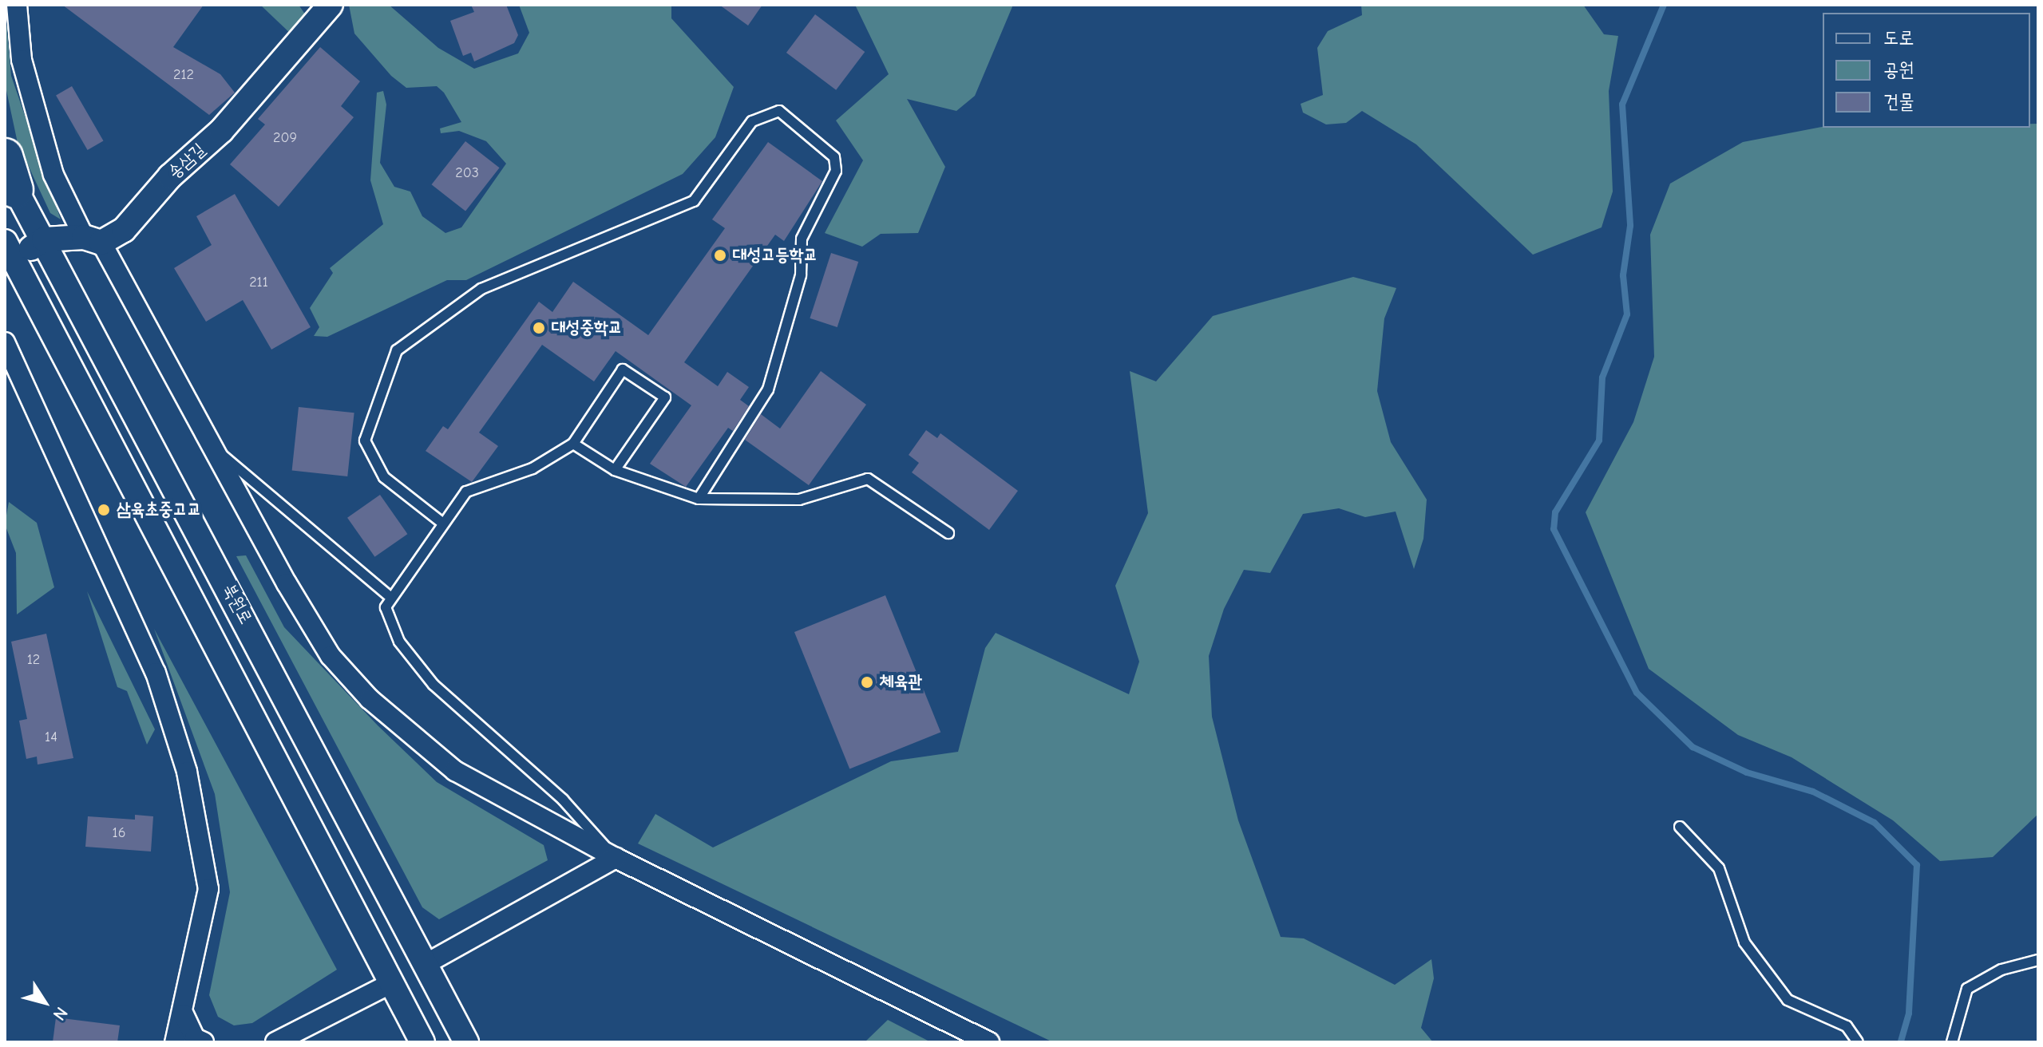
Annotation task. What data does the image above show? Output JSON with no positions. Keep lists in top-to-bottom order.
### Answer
{
  "streets": {
    "street": ["송삼길", "북원로"]
  },
  "places": [
    "대성고등학교",
    "대성중학교",
    "삼육초중고교",
    "체육관"
  ],
  "house_numbers": [
    "212",
    "209",
    "203",
    "211",
    "12",
    "14",
    "16"
  ],
  "legend": ["도로", "공원", "건물"],
  "north": "bottom right"
}
